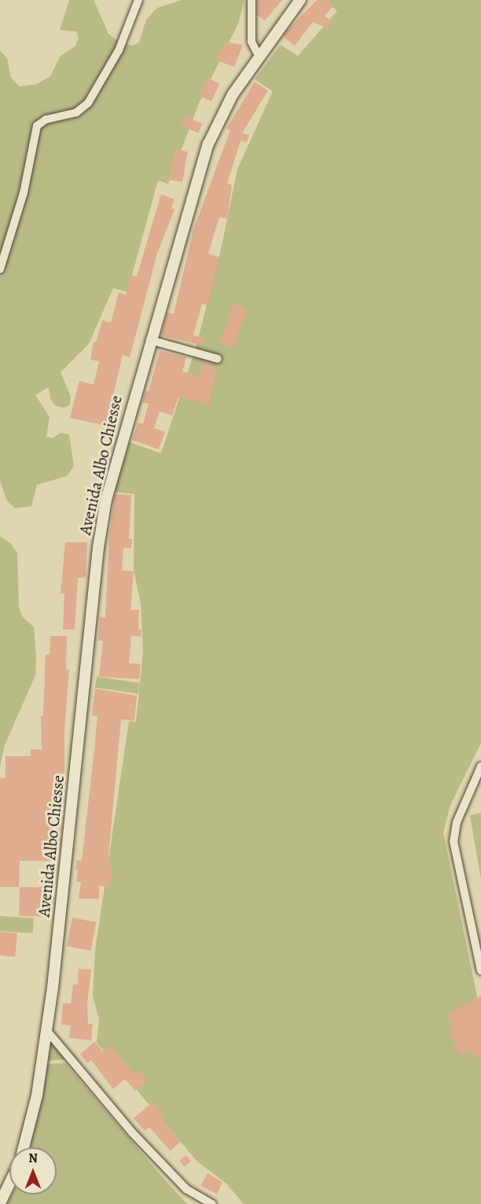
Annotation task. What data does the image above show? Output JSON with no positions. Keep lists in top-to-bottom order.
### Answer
{
  "streets": {
    "street": ["Avenida Albo Chiesse"]
  },
  "north": "top"
}
